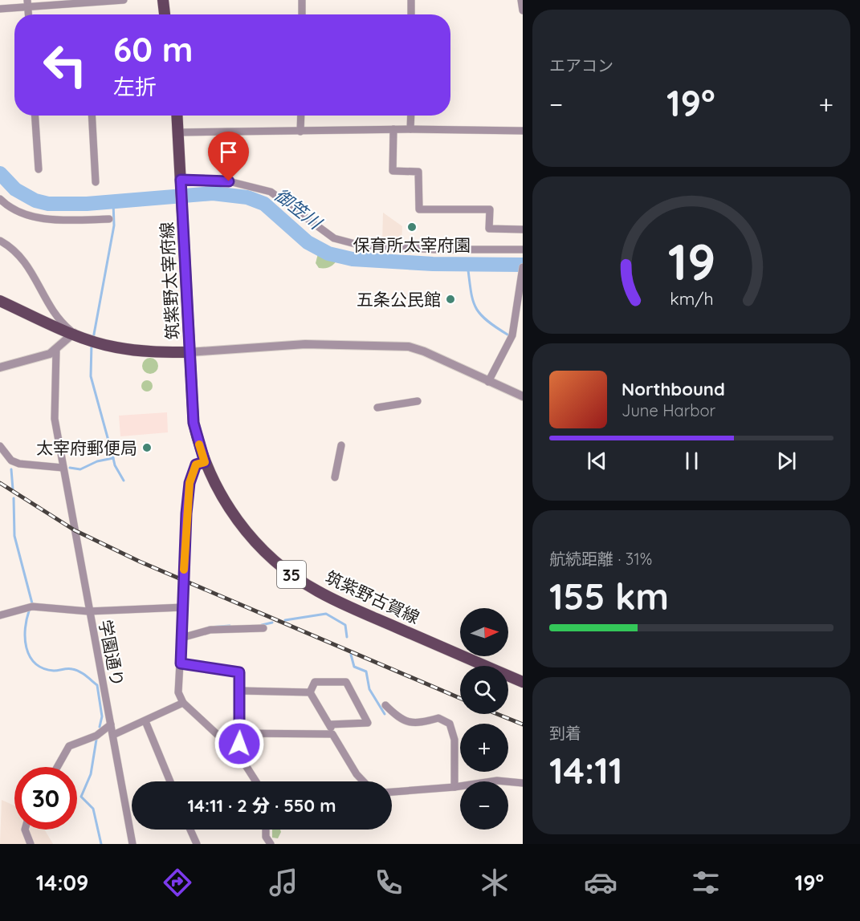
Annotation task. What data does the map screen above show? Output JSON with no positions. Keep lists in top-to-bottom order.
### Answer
{
  "streets": {
    "main road": ["筑紫野太宰府線", "35", "筑紫野古賀線"],
    "street": ["学園通り"]
  },
  "crossings": [
    ["筑紫野太宰府線", "筑紫野古賀線"]
  ],
  "water": ["御笠川"],
  "places": ["保育所太宰府園", "五条公民館", "太宰府郵便局"],
  "north": "right",
  "page": {
    "tile": [
      "エアコン",
      ["航続距離 · 31%", "155 km"],
      ["到着", "14:11"]
    ],
    "turn": ["60 m", "左折"],
    "heat": ["−", "19°", "+"],
    "song": ["Northbound", "June Harbor"],
    "map_buttons": ["+", "−"],
    "limit": "30",
    "trip": "14:11 · 2 分 · 550 m",
    "tabs": ["14:09", "19°"],
    "gauge": ["19", "km/h"]
  }
}
